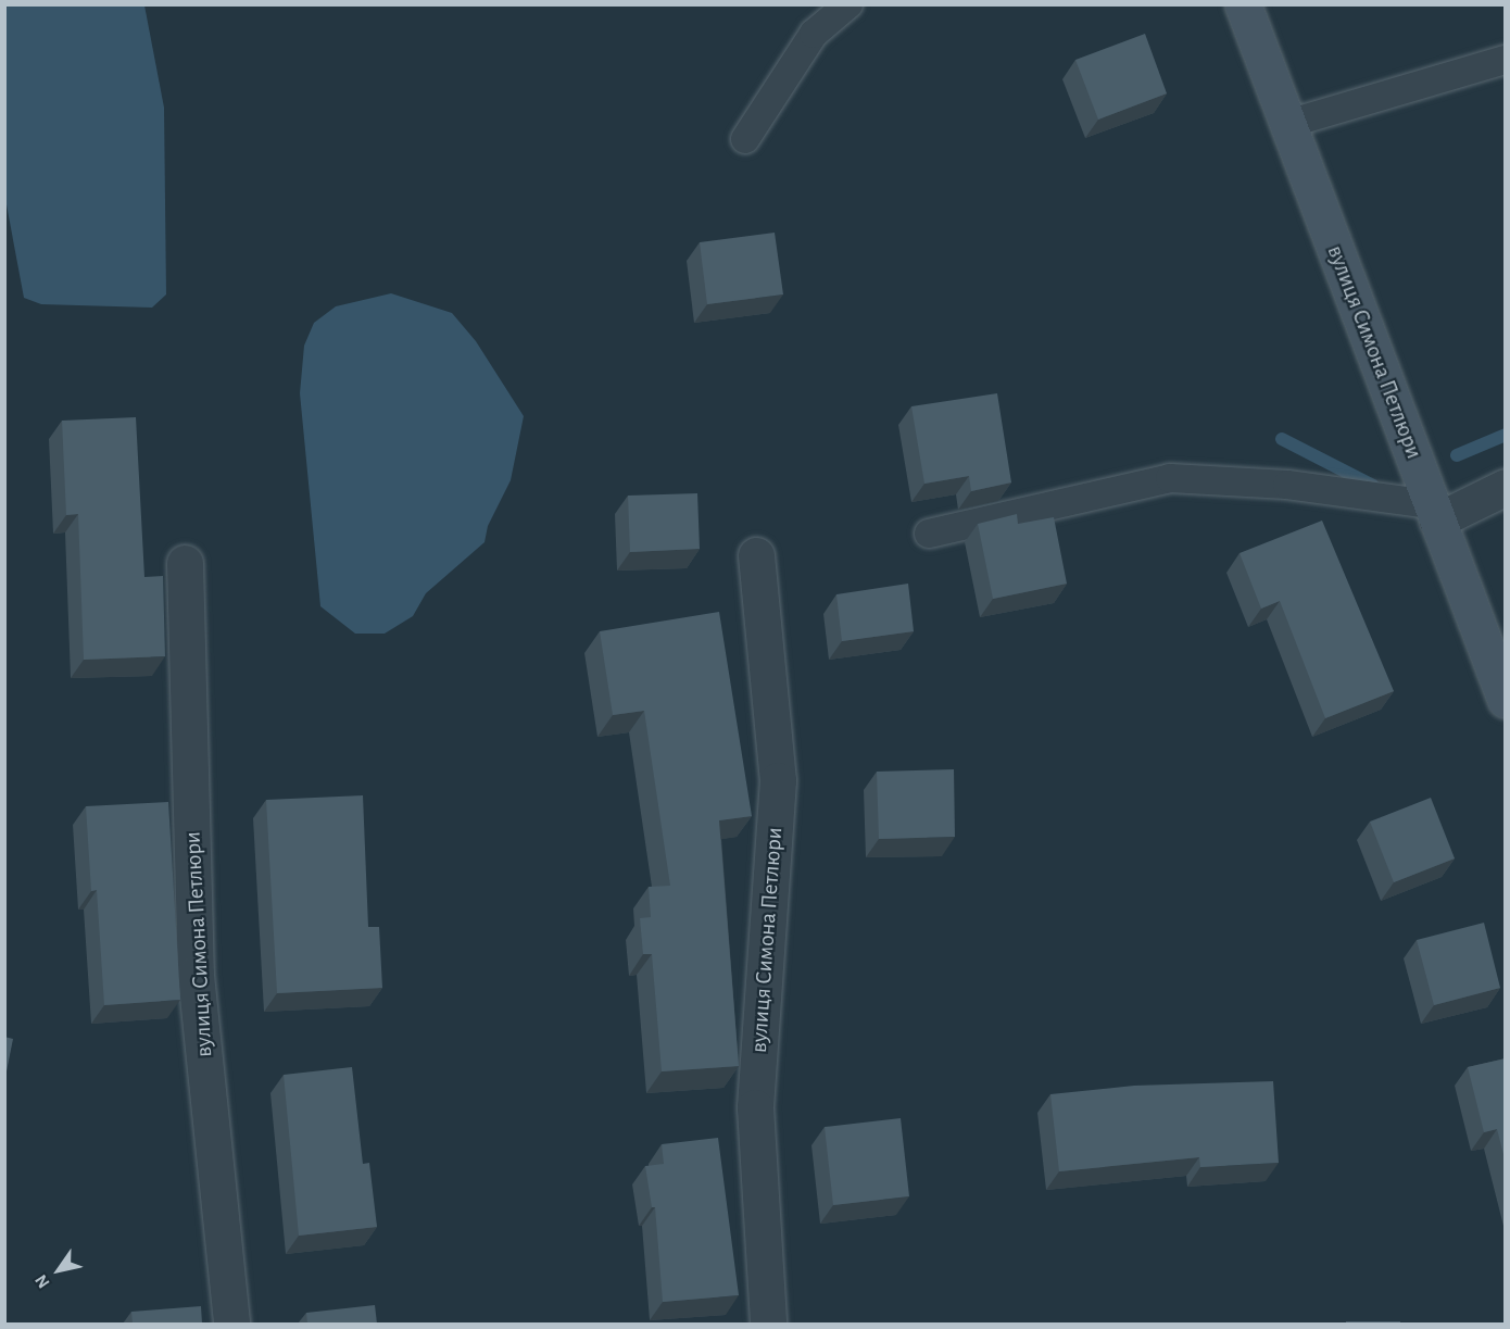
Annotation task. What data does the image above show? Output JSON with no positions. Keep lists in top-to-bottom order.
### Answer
{
  "streets": {
    "main road": ["вулиця Симона Петлюри"]
  },
  "north": "bottom left"
}
